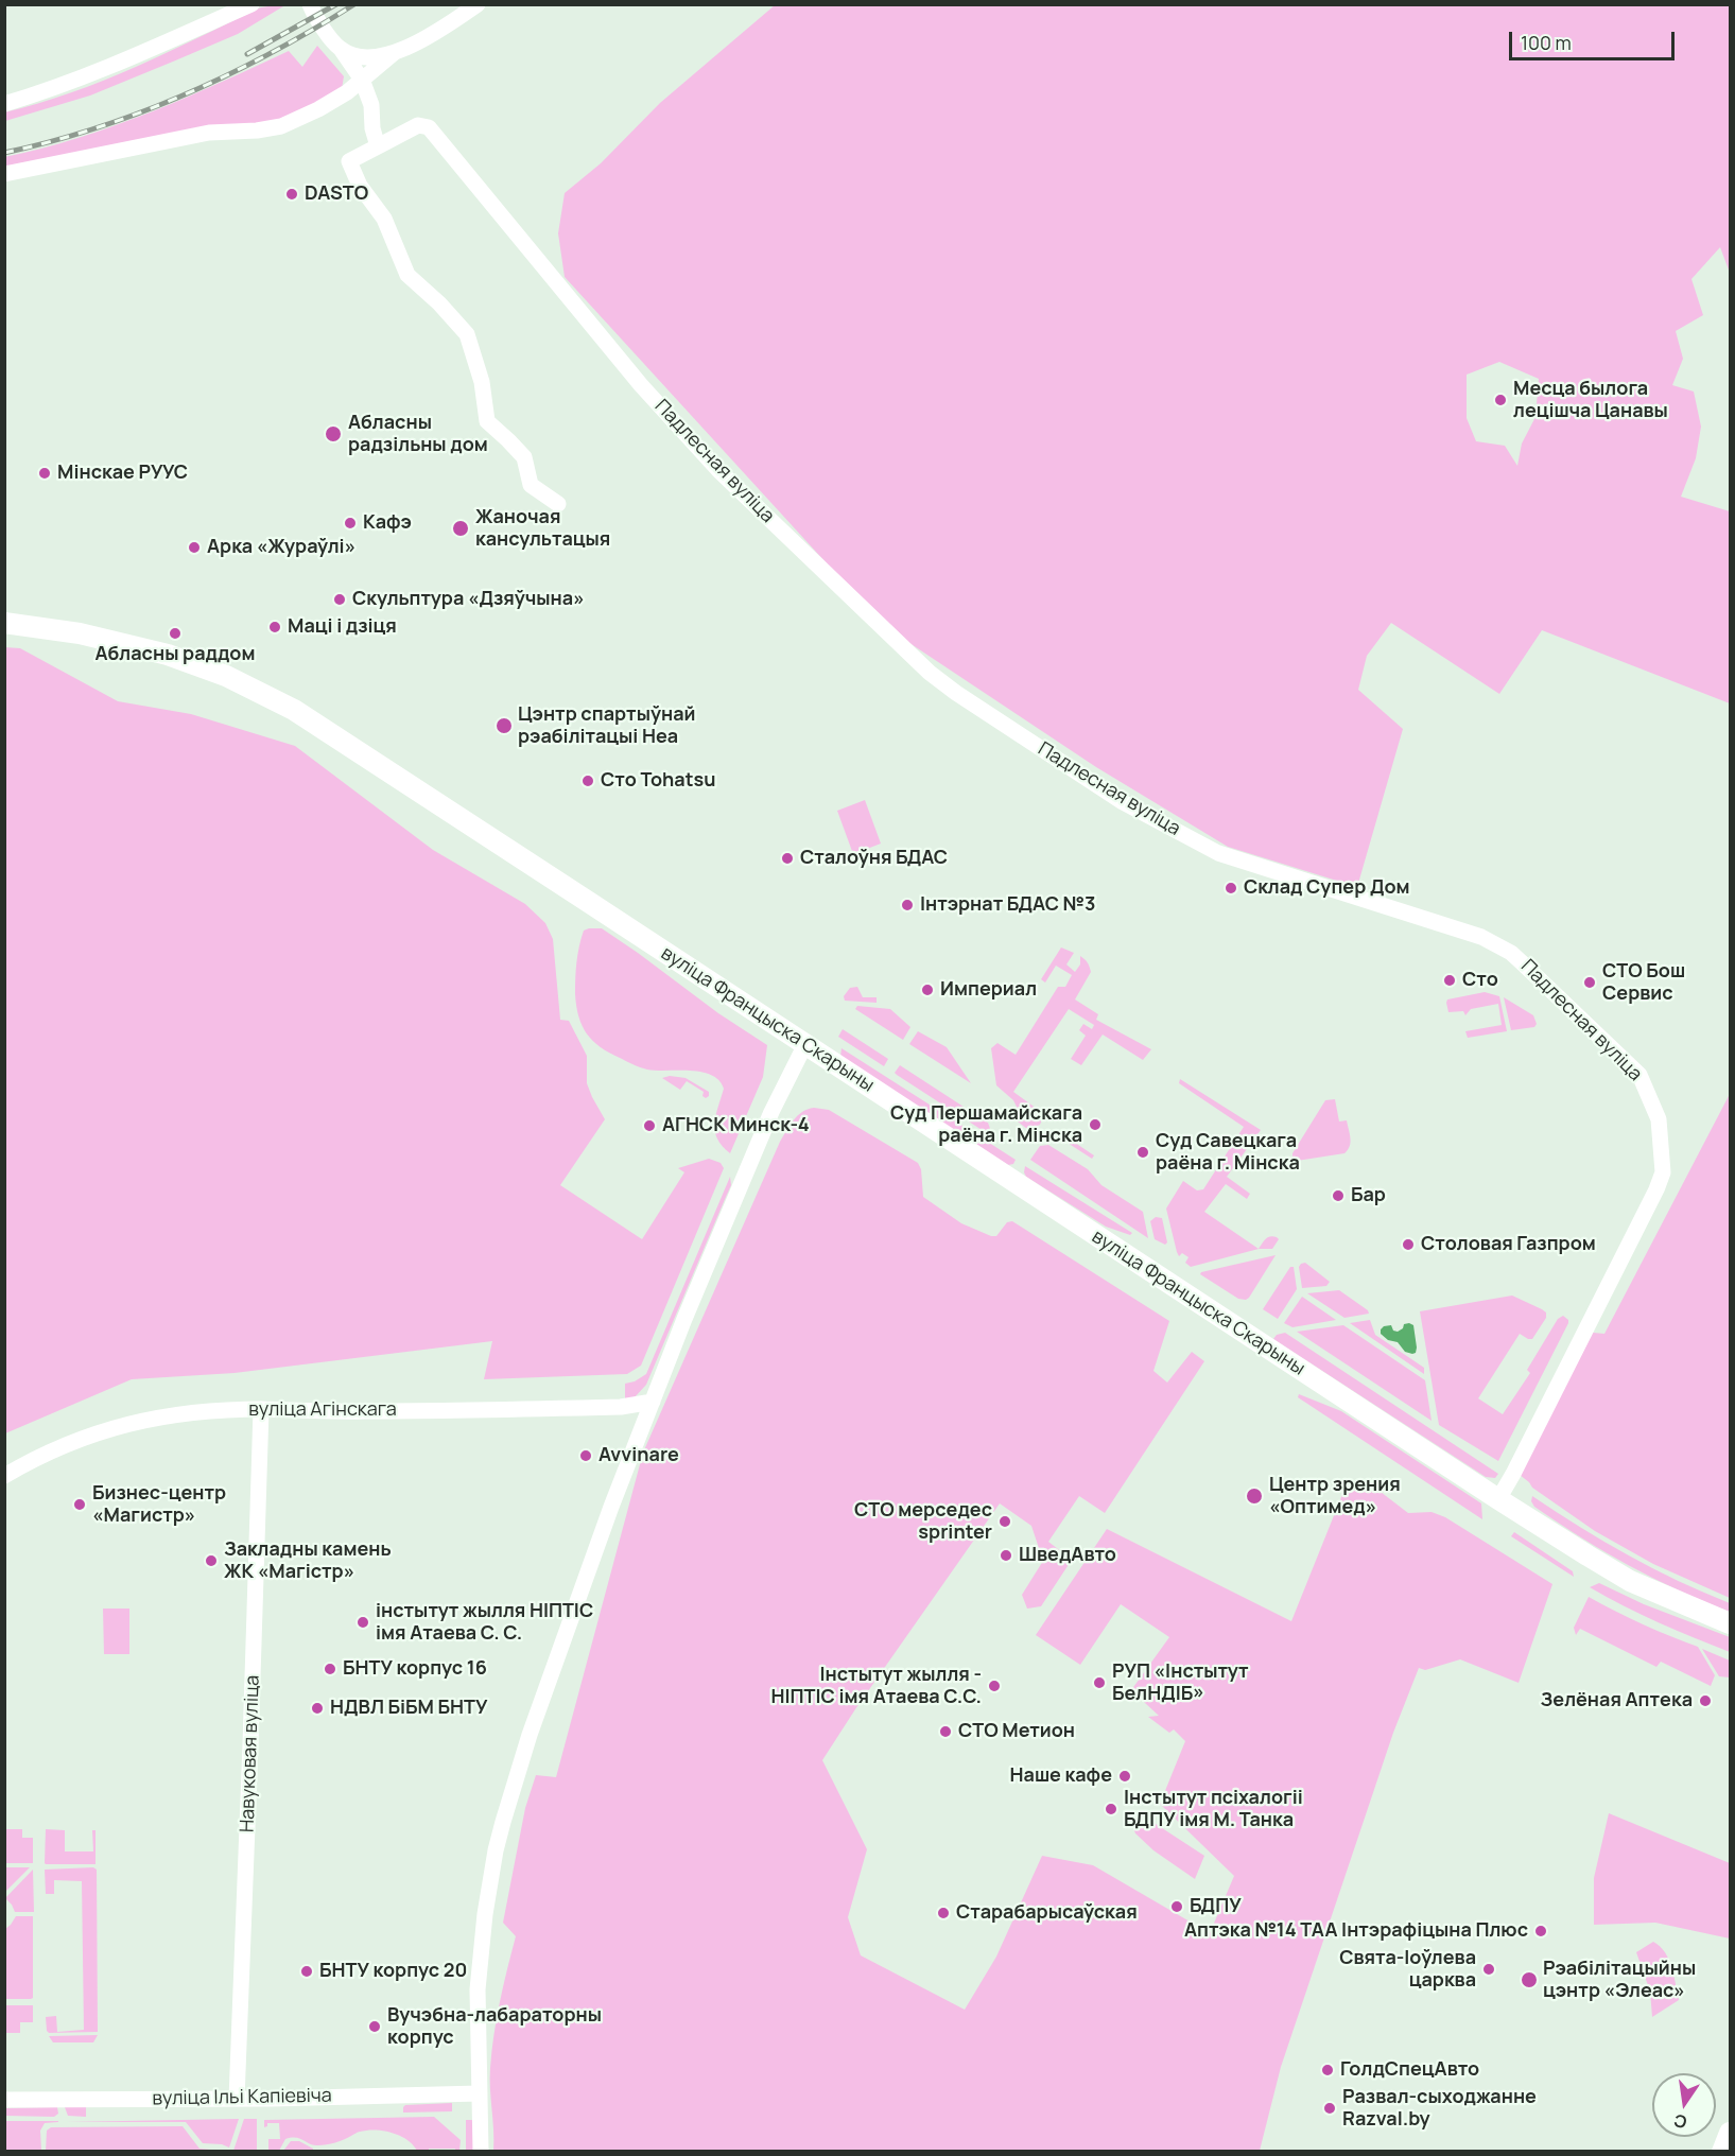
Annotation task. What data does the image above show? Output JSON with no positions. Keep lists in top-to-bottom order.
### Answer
{
  "streets": {
    "main road": ["вуліца Францыска Скарыны"],
    "street": [
      "Падлесная вуліца",
      "вуліца Агінскага",
      "Навуковая вуліца",
      "вуліца Ільі Капіевіча"
    ]
  },
  "crossings": [
    ["Падлесная вуліца", "вуліца Францыска Скарыны"],
    ["вуліца Агінскага", "Навуковая вуліца"],
    ["Навуковая вуліца", "вуліца Ільі Капіевіча"]
  ],
  "places": [
    "DASTO",
    "Месца былога лецішча Цанавы",
    "Абласны радзільны дом",
    "Мінскае РУУС",
    "Кафэ",
    "Жаночая кансультацыя",
    "Арка «Жураўлі»",
    "Скульптура «Дзяўчына»",
    "Маці і дзіця",
    "Абласны раддом",
    "Цэнтр спартыўнай рэабілітацыі Неа",
    "Сто Tohatsu",
    "Сталоўня БДАС",
    "Склад Супер Дом",
    "Інтэрнат БДАС №3",
    "Сто",
    "СТО Бош Сервис",
    "Империал",
    "Суд Першамайскага раёна г. Мінска",
    "АГНСК Минск-4",
    "Суд Савецкага раёна г. Мінска",
    "Бар",
    "Столовая Газпром",
    "Avvinare",
    "Центр зрения «Оптимед»",
    "Бизнес-центр «Магистр»",
    "СТО мерседес sprinter",
    "ШведАвто",
    "Закладны камень ЖК «Магістр»",
    "інстытут жылля НІПТІС імя Атаева С. С.",
    "БНТУ корпус 16",
    "РУП «Інстытут БелНДІБ»",
    "Інстытут жылля - НІПТІС імя Атаева С.С.",
    "Зелёная Аптека",
    "НДВЛ БіБМ БНТУ",
    "СТО Метион",
    "Наше кафе",
    "Інстытут псіхалогіі БДПУ імя М. Танка",
    "БДПУ",
    "Старабарысаўская",
    "Аптэка №14 ТАА Інтэрафіцына Плюс",
    "Свята-Іоўлева царква",
    "БНТУ корпус 20",
    "Рэабілітацыйны цэнтр «Элеас»",
    "Вучэбна-лабараторны корпус",
    "ГолдСпецАвто",
    "Развал-сыходжанне Razval.by"
  ],
  "scale_bar": "100 m",
  "north": "bottom"
}
